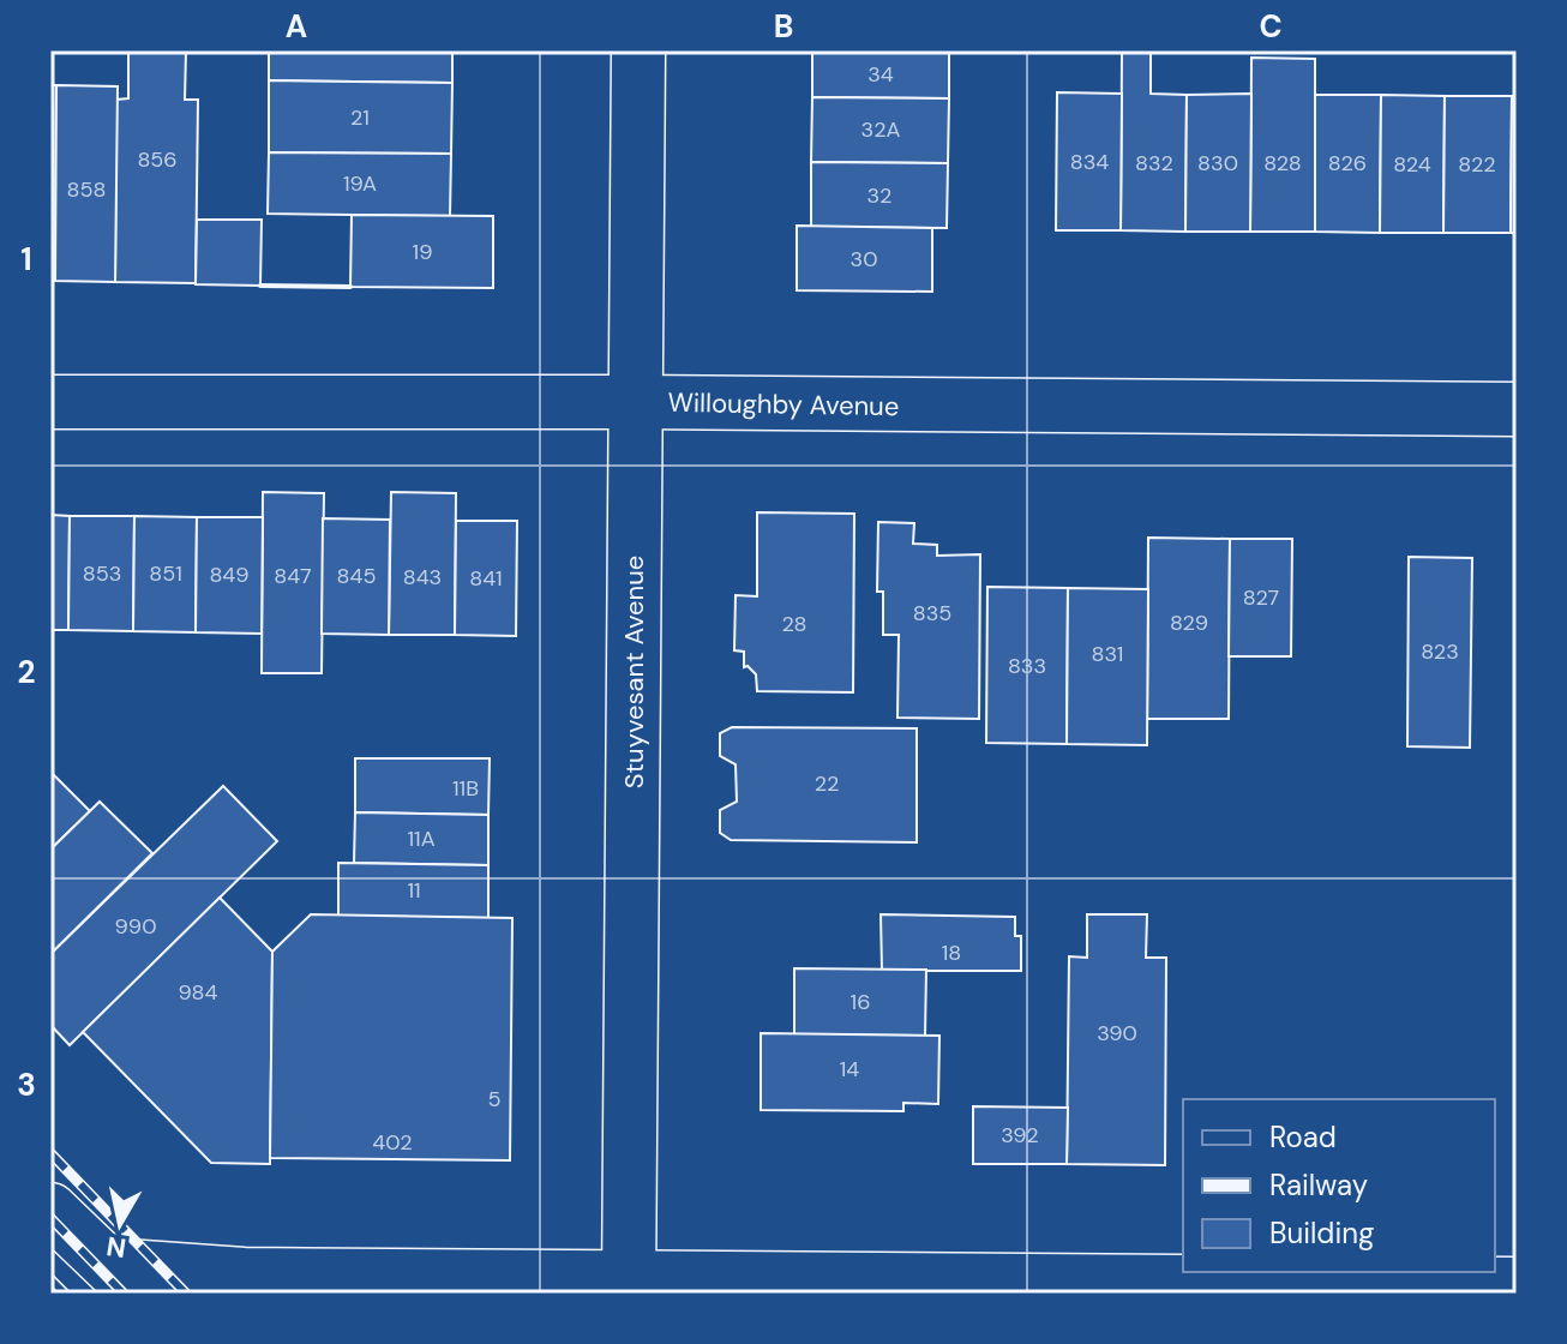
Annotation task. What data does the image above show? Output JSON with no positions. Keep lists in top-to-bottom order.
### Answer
{
  "streets": {
    "street": ["Willoughby Avenue", "Stuyvesant Avenue"]
  },
  "crossings": [
    ["Willoughby Avenue", "Stuyvesant Avenue"]
  ],
  "house_numbers": [
    "34",
    "21",
    "32A",
    "856",
    "834",
    "832",
    "830",
    "828",
    "826",
    "824",
    "822",
    "19A",
    "858",
    "32",
    "19",
    "30",
    "853",
    "851",
    "849",
    "847",
    "845",
    "843",
    "841",
    "827",
    "835",
    "829",
    "28",
    "823",
    "831",
    "833",
    "22",
    "11B",
    "11A",
    "11",
    "990",
    "18",
    "984",
    "16",
    "390",
    "14",
    "5",
    "392",
    "402"
  ],
  "legend": ["Road", "Railway", "Building"],
  "north": "bottom",
  "grid": {
    "columns": ["A", "B", "C"],
    "rows": ["1", "2", "3"]
  }
}
